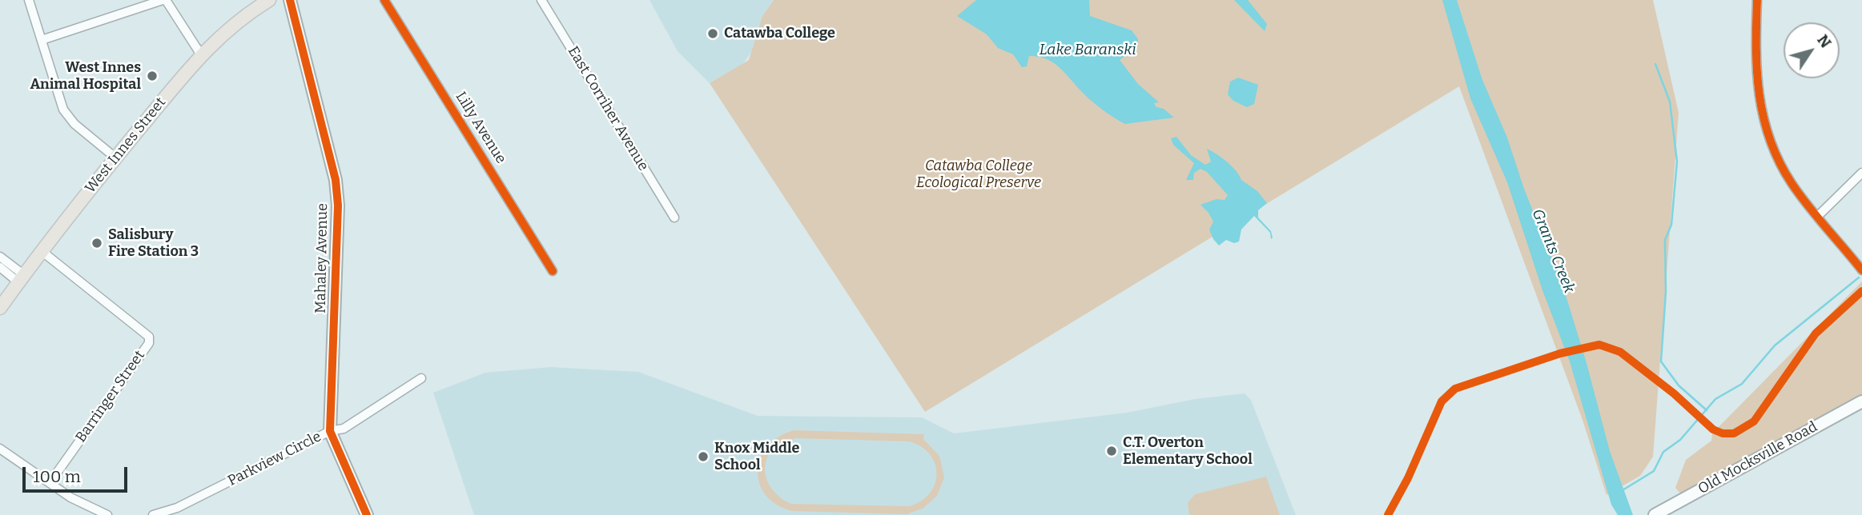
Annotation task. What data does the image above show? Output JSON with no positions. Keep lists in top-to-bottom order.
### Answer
{
  "streets": {
    "main road": ["West Innes Street"],
    "street": [
      "East Corriher Avenue",
      "Lilly Avenue",
      "Mahaley Avenue",
      "Barringer Street",
      "Old Mocksville Road",
      "Parkview Circle"
    ]
  },
  "crossings": [
    ["West Innes Street", "Barringer Street"],
    ["Mahaley Avenue", "Parkview Circle"]
  ],
  "water": ["Lake Baranski", "Grants Creek"],
  "parks": ["Catawba College Ecological Preserve"],
  "places": [
    "Catawba College",
    "West Innes Animal Hospital",
    "Salisbury Fire Station 3",
    "C.T. Overton Elementary School",
    "Knox Middle School"
  ],
  "scale_bar": "100 m",
  "north": "top right"
}
